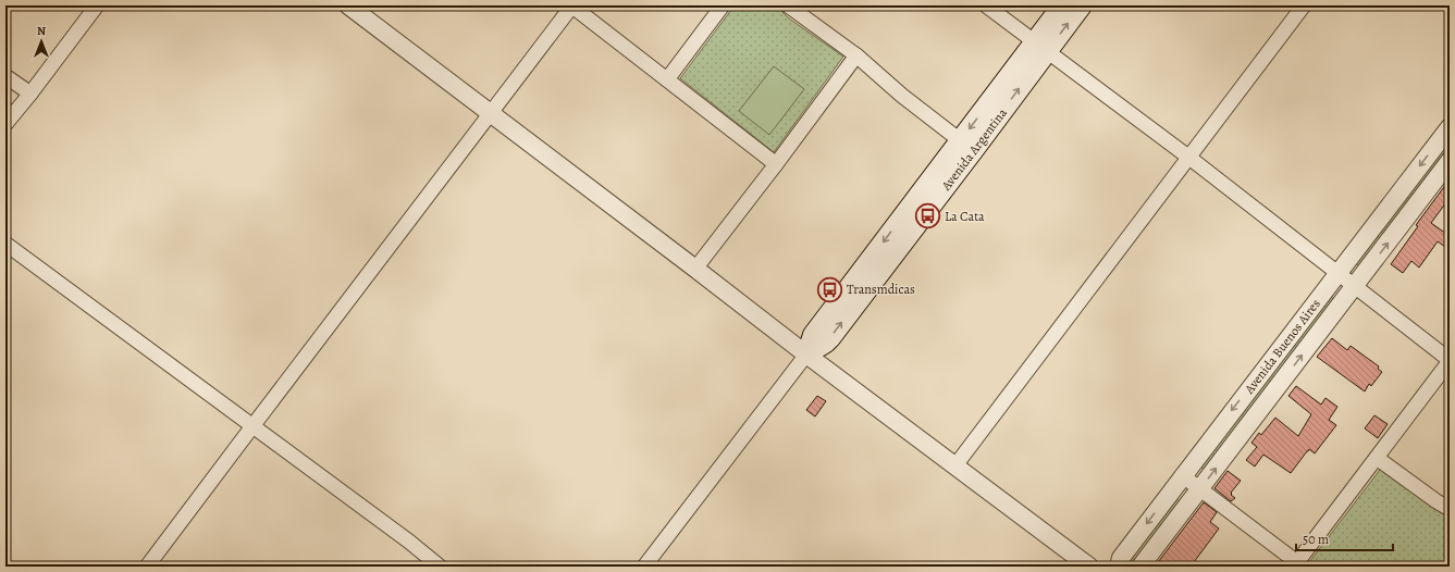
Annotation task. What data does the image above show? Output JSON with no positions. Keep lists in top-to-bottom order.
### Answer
{
  "streets": {
    "main road": ["Avenida Argentina"],
    "street": ["Avenida Buenos Aires"]
  },
  "places": {
    "bus stop": ["La Cata", "Transmdicas"]
  },
  "scale_bar": "50 m",
  "north": "top"
}
